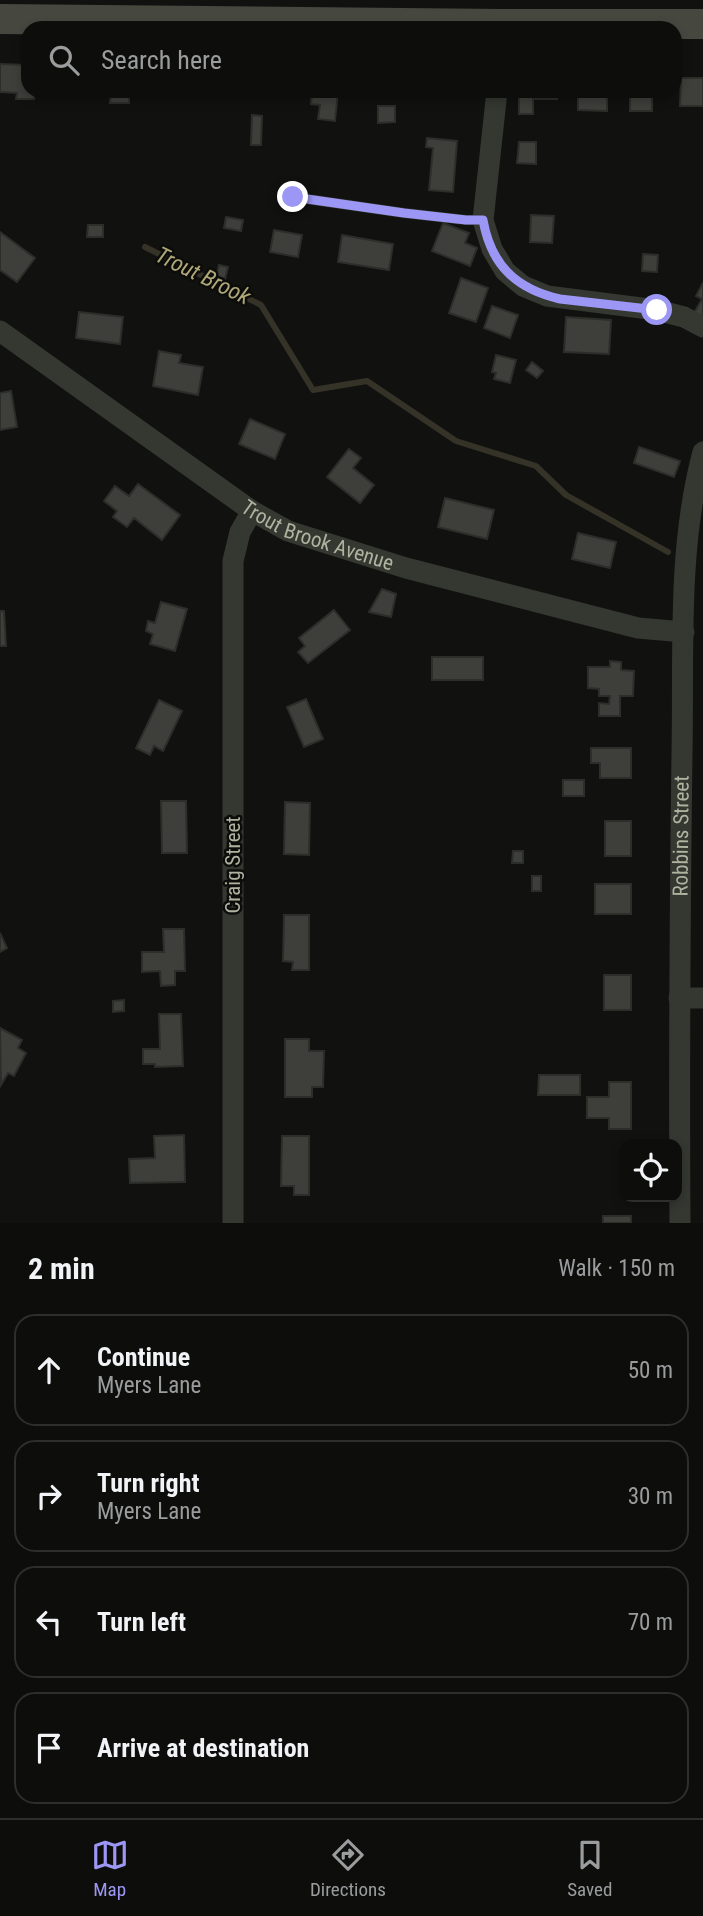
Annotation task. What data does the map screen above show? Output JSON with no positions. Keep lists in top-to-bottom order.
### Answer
{
  "streets": {
    "street": ["Trout Brook Avenue", "Robbins Street", "Craig Street"]
  },
  "crossings": [
    ["Trout Brook Avenue", "Robbins Street"],
    ["Trout Brook Avenue", "Craig Street"]
  ],
  "water": ["Trout Brook"],
  "page": {
    "search": "Search here",
    "heading": ["2 min", "Walk · 150 m"],
    "list": [
      ["Continue", "Myers Lane", "50 m"],
      ["Turn right", "Myers Lane", "30 m"],
      ["Turn left", "70 m"],
      "Arrive at destination"
    ],
    "nav": ["Map", "Directions", "Saved"]
  }
}
